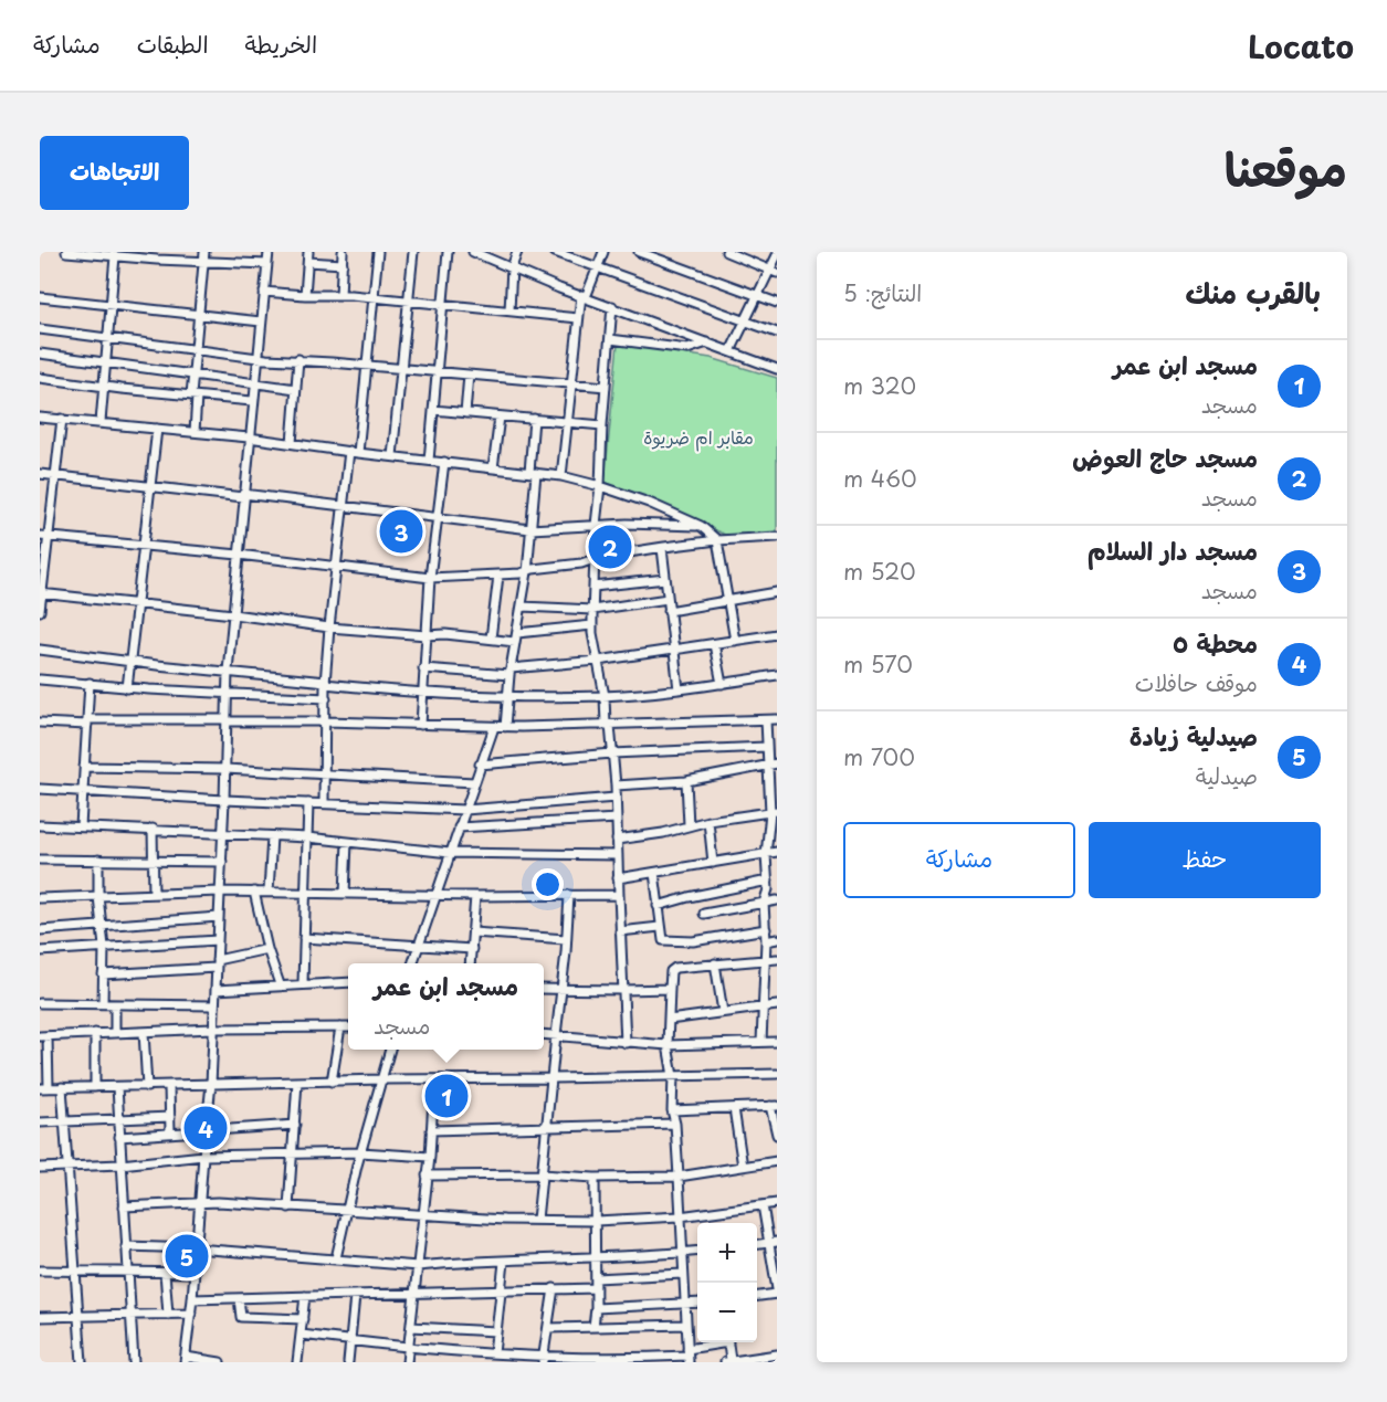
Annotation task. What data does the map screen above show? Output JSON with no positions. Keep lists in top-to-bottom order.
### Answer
{
  "parks": ["مقابر ام ضريوة"],
  "page": {
    "header": "Locato",
    "nav": ["الخريطة", "الطبقات", "مشاركة"],
    "title": "موقعنا",
    "buttons": [
      "الاتجاهات",
      ["حفظ", "مشاركة"]
    ],
    "heading": ["بالقرب منك", "النتائج: 5"],
    "list": [
      {
        "mark": "1",
        "name": "مسجد ابن عمر",
        "note": "مسجد",
        "value": "320 m"
      },
      {
        "mark": "2",
        "name": "مسجد حاج العوض",
        "note": "مسجد",
        "value": "460 m"
      },
      {
        "mark": "3",
        "name": "مسجد دار السلام",
        "note": "مسجد",
        "value": "520 m"
      },
      {
        "mark": "4",
        "name": "محطة ٥",
        "note": "موقف حافلات",
        "value": "570 m"
      },
      {
        "mark": "5",
        "name": "صيدلية زيادة",
        "note": "صيدلية",
        "value": "700 m"
      }
    ],
    "pins": [
      "3",
      "2",
      "1",
      "4",
      "5"
    ],
    "popup": ["مسجد ابن عمر", "مسجد"],
    "map_buttons": ["+", "−"]
  }
}
